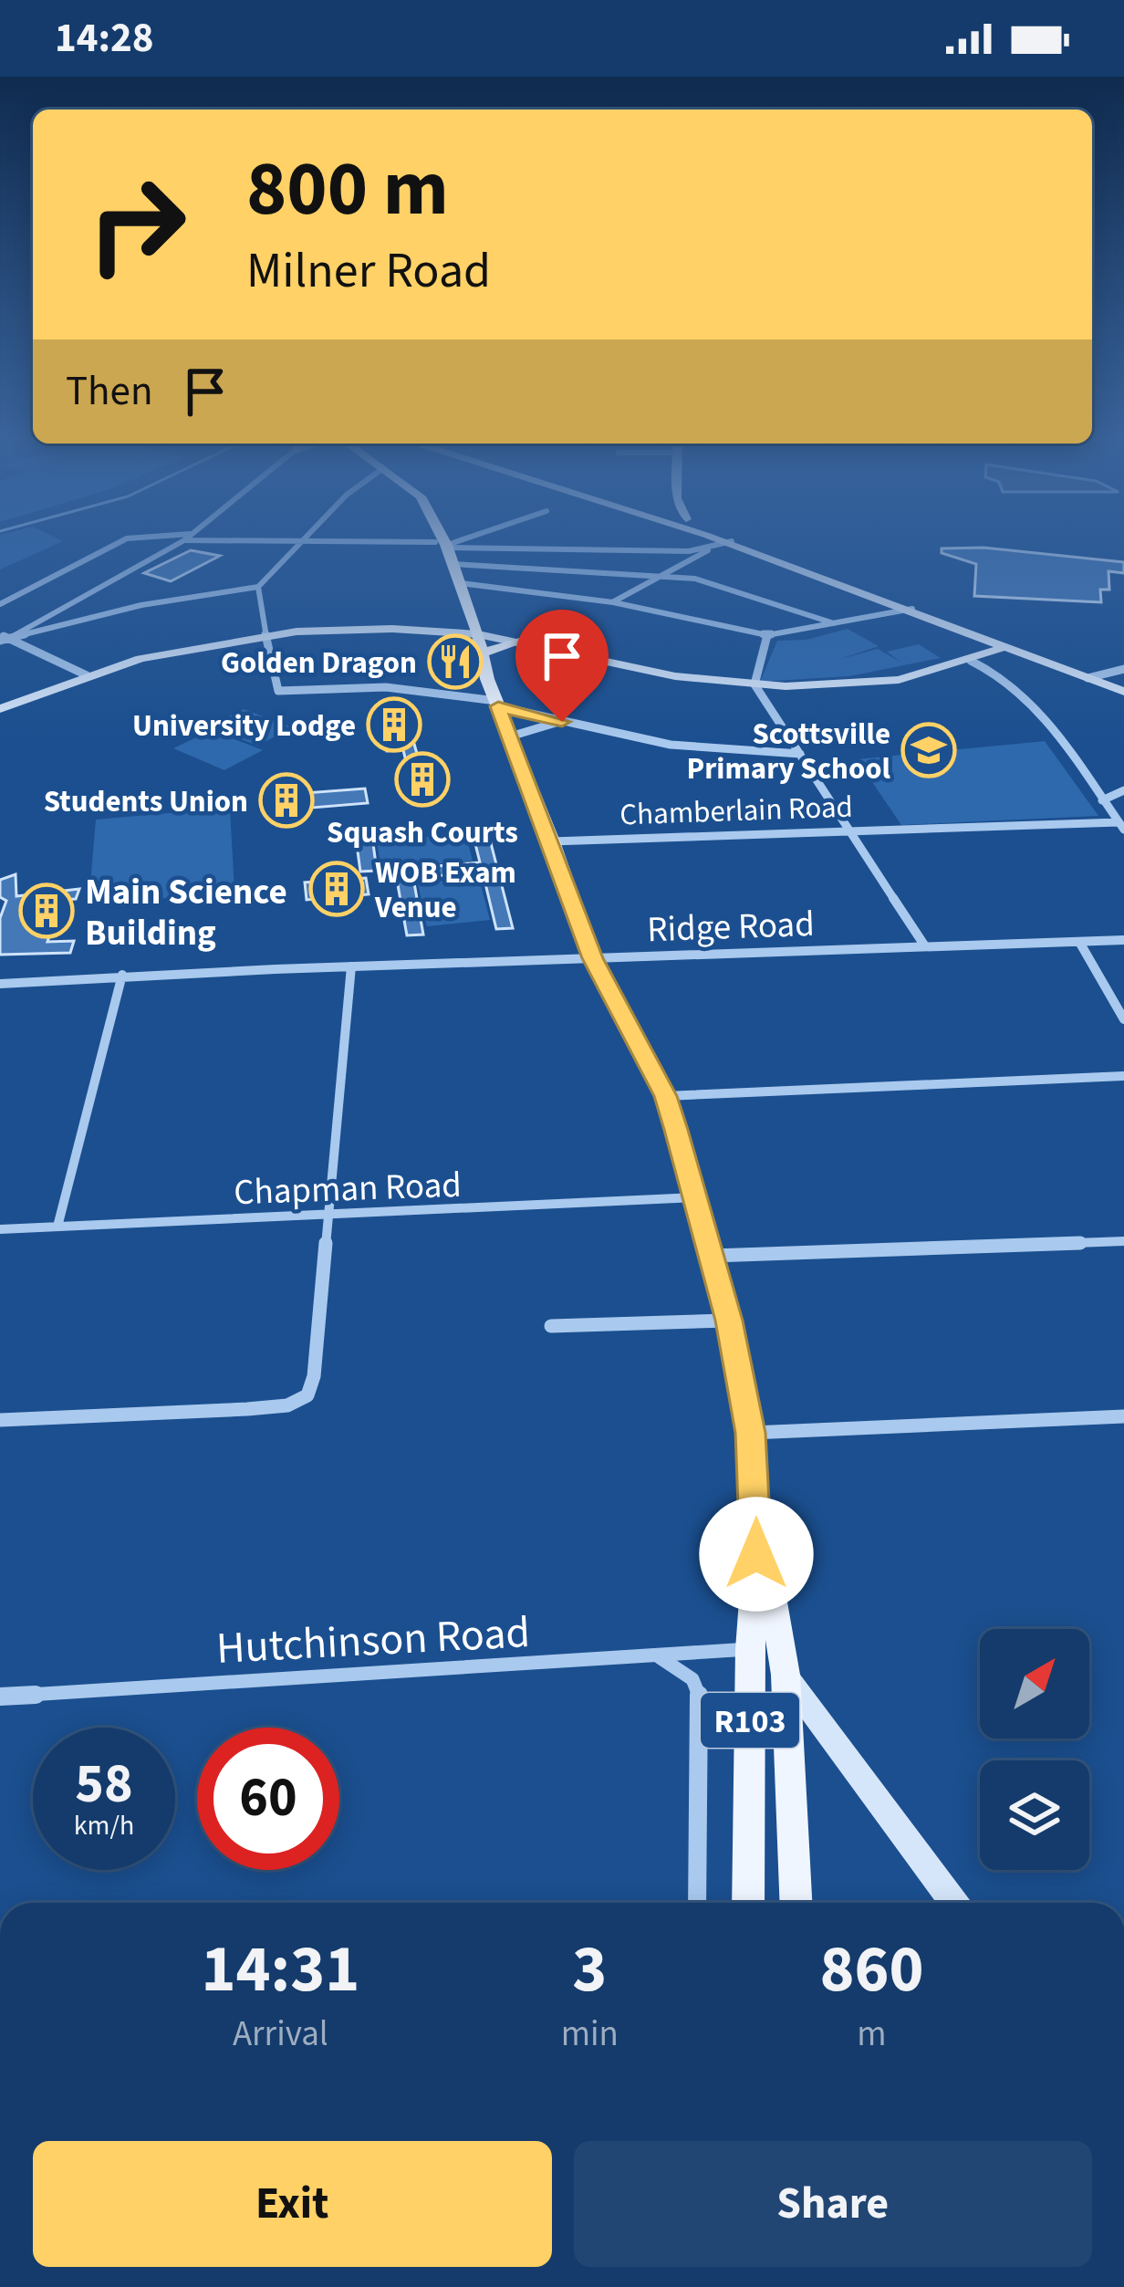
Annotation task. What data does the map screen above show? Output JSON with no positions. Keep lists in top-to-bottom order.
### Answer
{
  "streets": {
    "main road": ["R103"],
    "street": [
      "Chamberlain Road",
      "Ridge Road",
      "Chapman Road",
      "Hutchinson Road"
    ]
  },
  "crossings": [
    ["Chamberlain Road", "R103"],
    ["Ridge Road", "R103"],
    ["Chapman Road", "R103"],
    ["Hutchinson Road", "R103"]
  ],
  "places": {
    "restaurant": ["Golden Dragon"],
    "building": [
      "University Lodge",
      "Squash Courts",
      "Students Union",
      "WOB Exam Venue",
      "Main Science Building"
    ],
    "school or university": ["Scottsville Primary School"]
  },
  "north": "top right",
  "page": {
    "status": "14:28",
    "turn": ["800 m", "Milner Road"],
    "then": "Then",
    "speed": "58 km/h",
    "limit": "60",
    "eta": [
      "14:31",
      "Arrival",
      "3",
      "min",
      "860",
      "m"
    ],
    "buttons": ["Exit", "Share"]
  }
}
